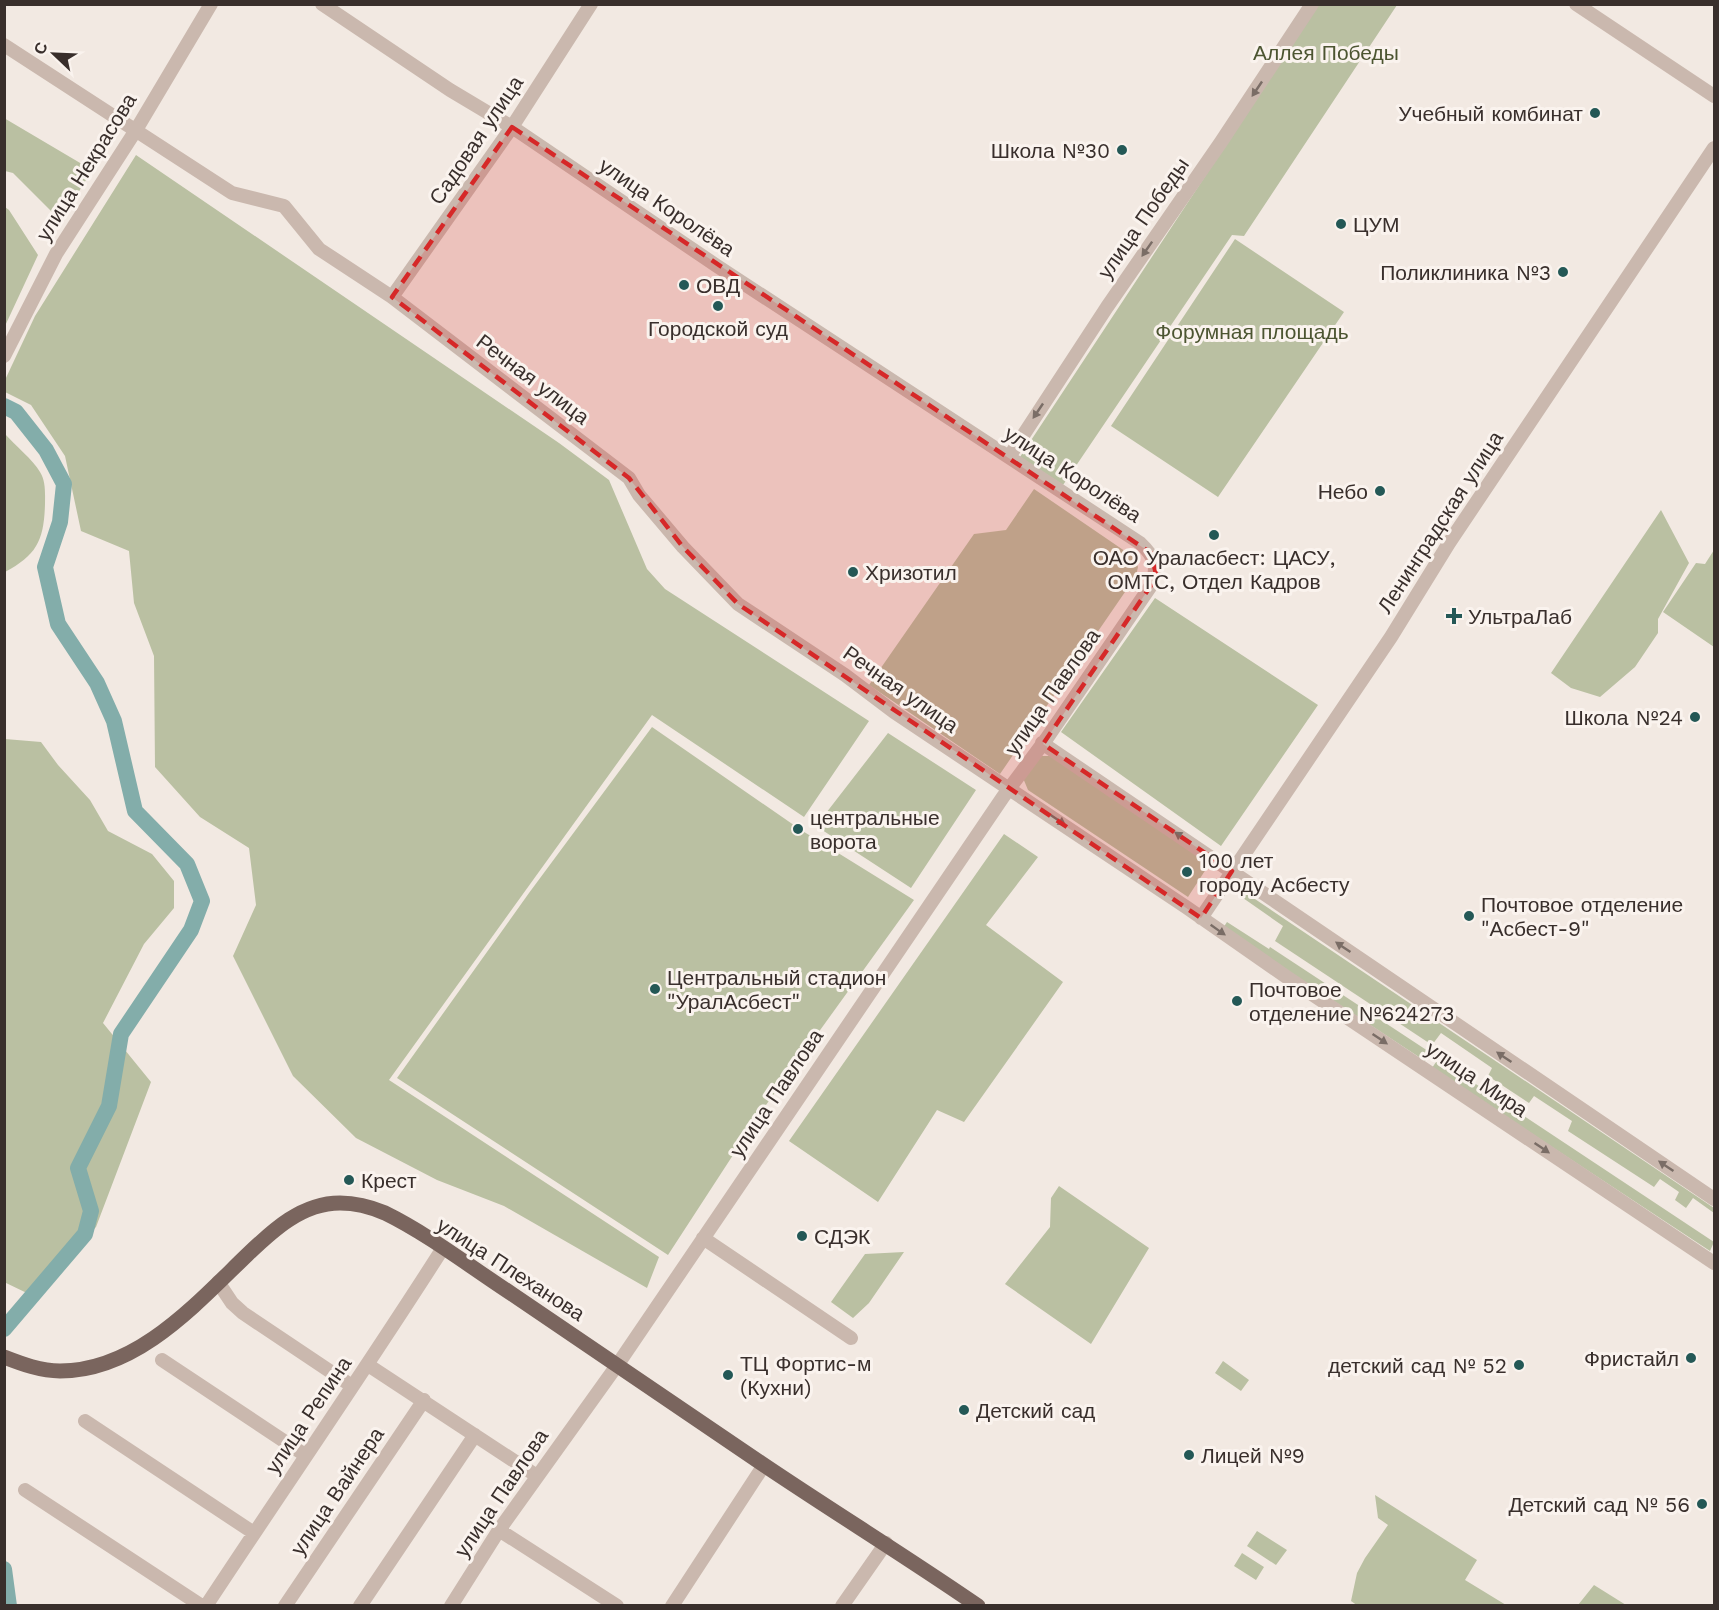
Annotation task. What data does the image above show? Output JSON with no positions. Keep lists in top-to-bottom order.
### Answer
{
  "streets": {
    "main road": ["улица Плеханова"],
    "street": [
      "Садовая улица",
      "улица Некрасова",
      "улица Королёва",
      "улица Победы",
      "Речная улица",
      "Ленинградская улица",
      "улица Павлова",
      "улица Мира",
      "улица Репина",
      "улица Вайнера"
    ]
  },
  "crossings": [
    ["Садовая улица", "улица Королёва"],
    ["Садовая улица", "Речная улица"],
    ["улица Некрасова", "Речная улица"],
    ["улица Королёва", "улица Победы"],
    ["улица Королёва", "улица Павлова"],
    ["Речная улица", "улица Павлова"],
    ["Речная улица", "улица Мира"],
    ["Ленинградская улица", "улица Мира"],
    ["улица Павлова", "улица Мира"],
    ["улица Павлова", "улица Плеханова"],
    ["улица Плеханова", "улица Репина"]
  ],
  "one_way": ["улица Победы"],
  "parks": ["Аллея Победы", "Форумная площадь"],
  "places": {
    "other": [
      "Учебный комбинат",
      "Школа №30",
      "ЦУМ",
      "Поликлиника №3",
      "ОВД",
      "Городской суд",
      "Небо",
      "ОАО Ураласбест: ЦАСУ, ОМТС, Отдел Кадров",
      "Хризотил",
      "Школа №24",
      "центральные ворота",
      "100 лет городу Асбесту",
      "Почтовое отделение \"Асбест-9\"",
      "Центральный стадион \"УралАсбест\"",
      "Почтовое отделение №624273",
      "Крест",
      "СДЭК",
      "Фристайл",
      "детский сад № 52",
      "ТЦ Фортис-м (Кухни)",
      "Детский сад",
      "Лицей №9",
      "Детский сад № 56"
    ],
    "health": ["УльтраЛаб"]
  },
  "north": "top left"
}
